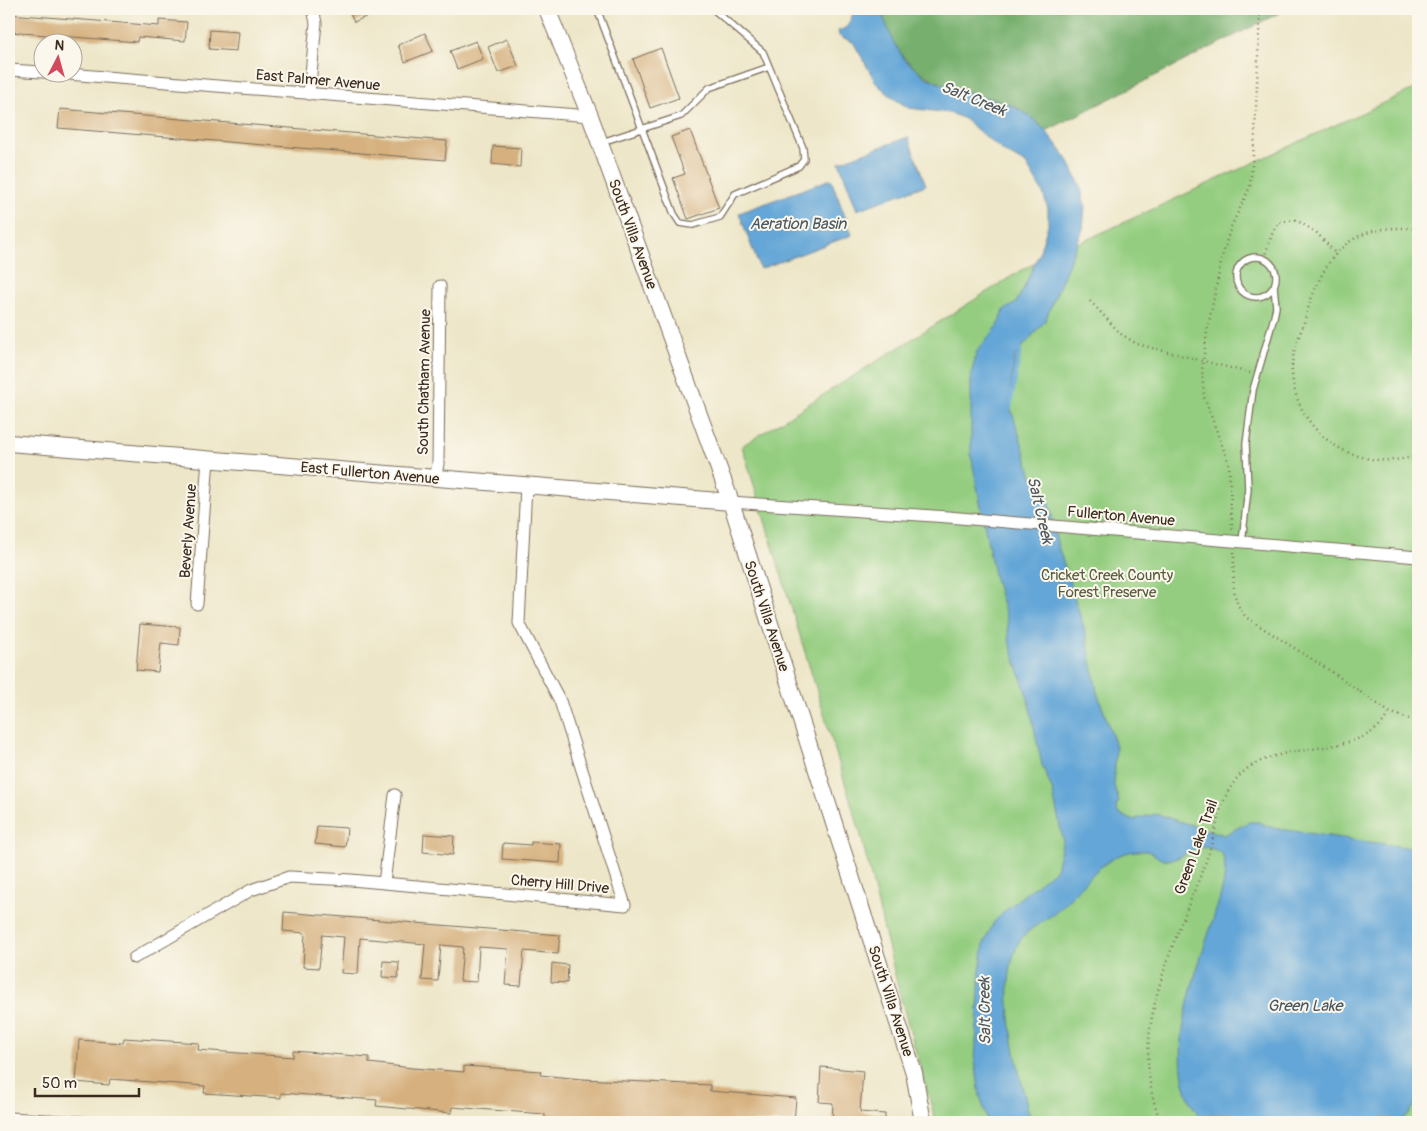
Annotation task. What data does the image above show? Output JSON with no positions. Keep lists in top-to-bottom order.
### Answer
{
  "streets": {
    "main road": ["South Villa Avenue", "East Fullerton Avenue"],
    "street": [
      "East Palmer Avenue",
      "South Chatham Avenue",
      "Fullerton Avenue",
      "Beverly Avenue",
      "Cherry Hill Drive"
    ],
    "path": ["Green Lake Trail"]
  },
  "crossings": [
    ["East Palmer Avenue", "South Villa Avenue"],
    ["South Villa Avenue", "East Fullerton Avenue"],
    ["South Villa Avenue", "Fullerton Avenue"],
    ["South Chatham Avenue", "East Fullerton Avenue"],
    ["East Fullerton Avenue", "Fullerton Avenue"],
    ["East Fullerton Avenue", "Beverly Avenue"],
    ["East Fullerton Avenue", "Cherry Hill Drive"]
  ],
  "water": ["Salt Creek", "Aeration Basin", "Green Lake"],
  "parks": ["Cricket Creek County Forest Preserve"],
  "scale_bar": "50 m",
  "north": "top"
}
